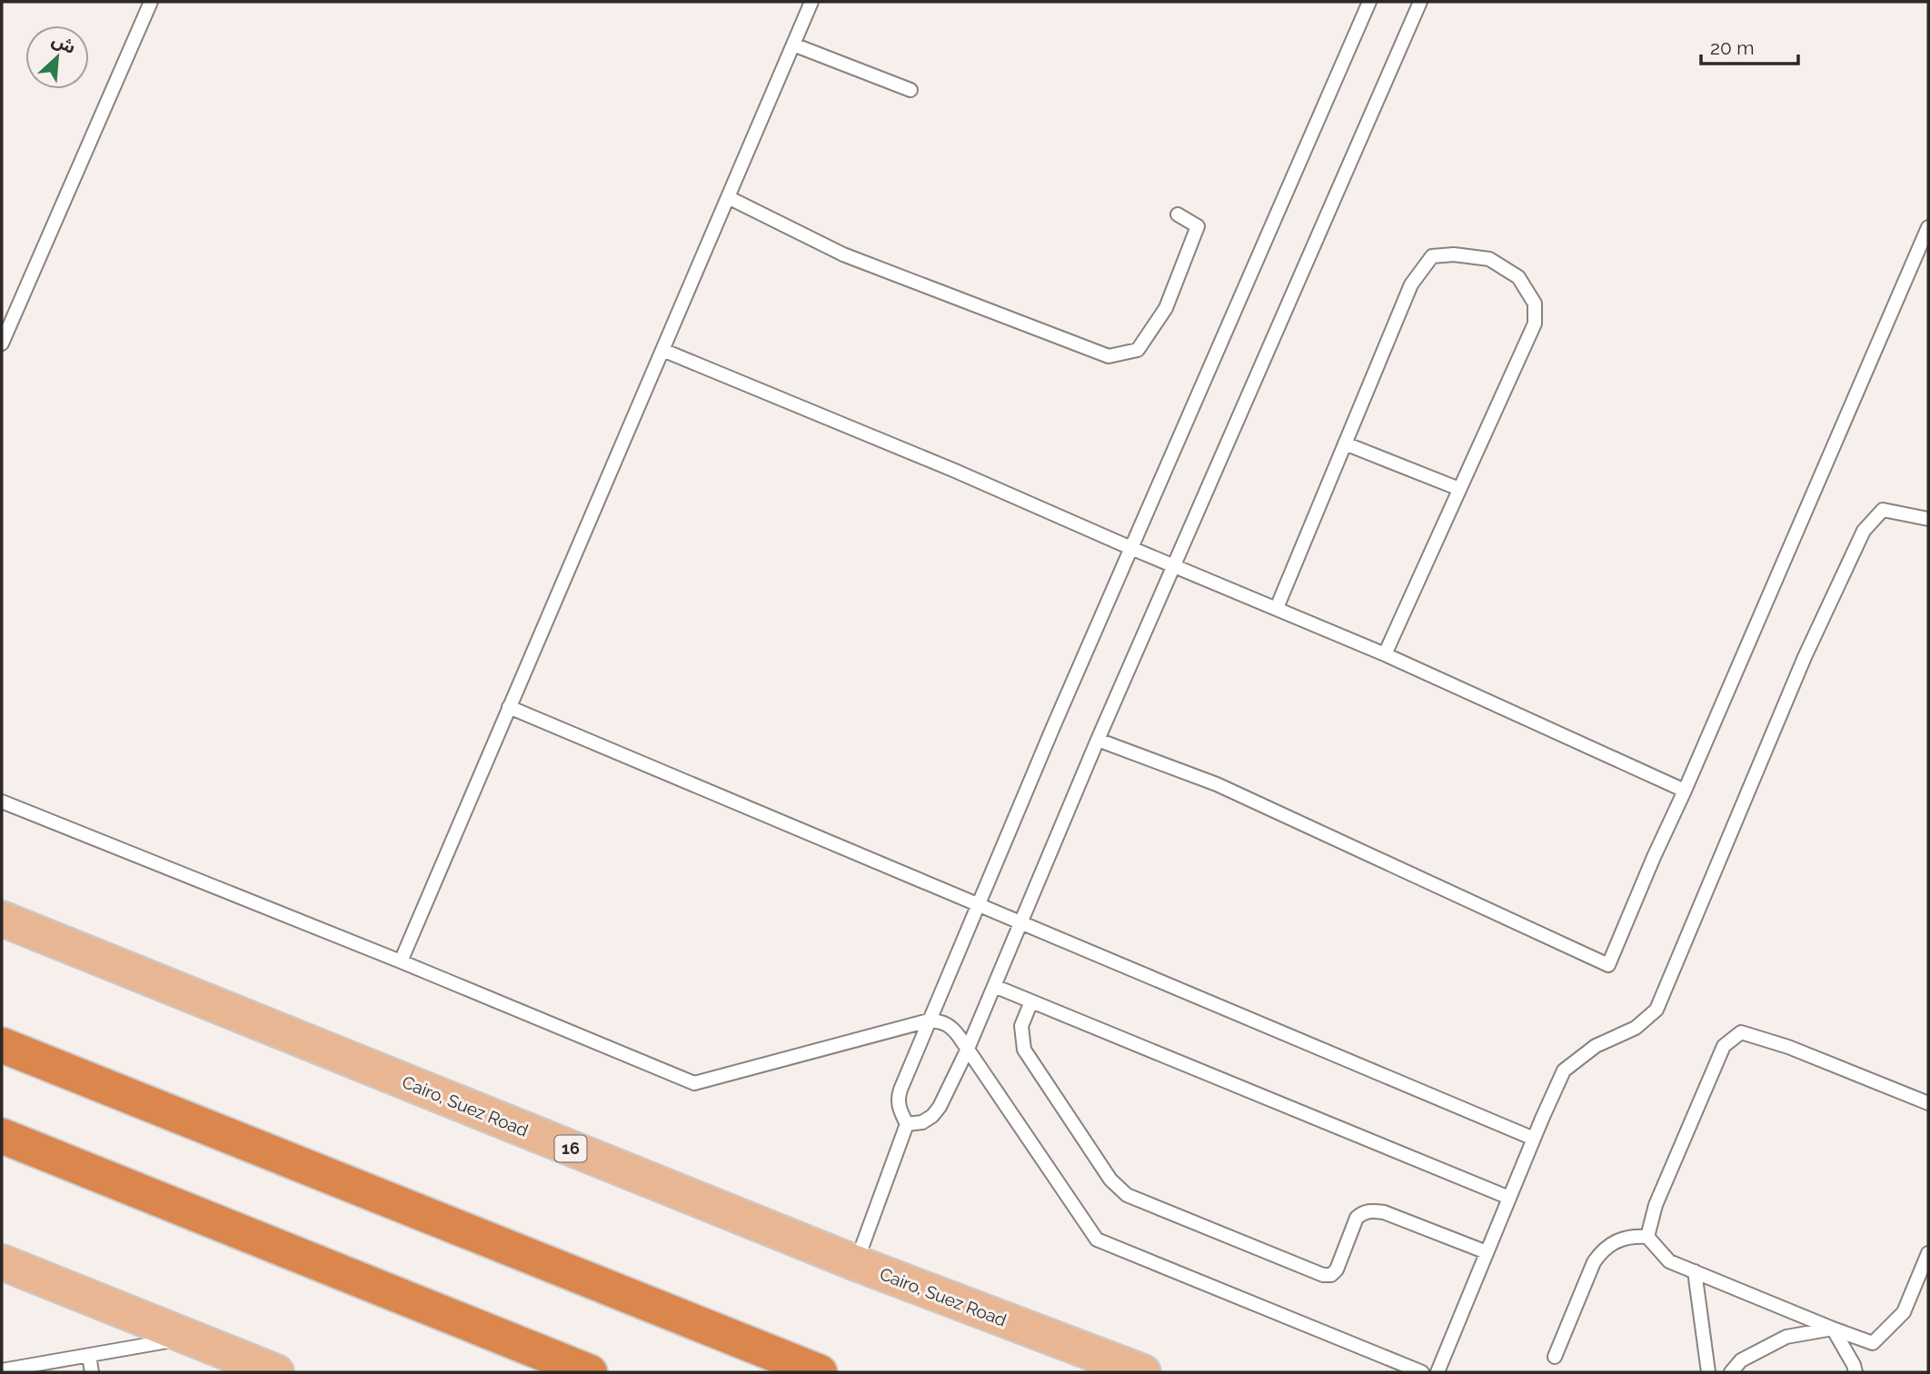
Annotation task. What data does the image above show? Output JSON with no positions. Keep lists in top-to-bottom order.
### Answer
{
  "streets": {
    "main road": ["Cairo, Suez Road", "16"]
  },
  "scale_bar": "20 m",
  "north": "top right"
}
